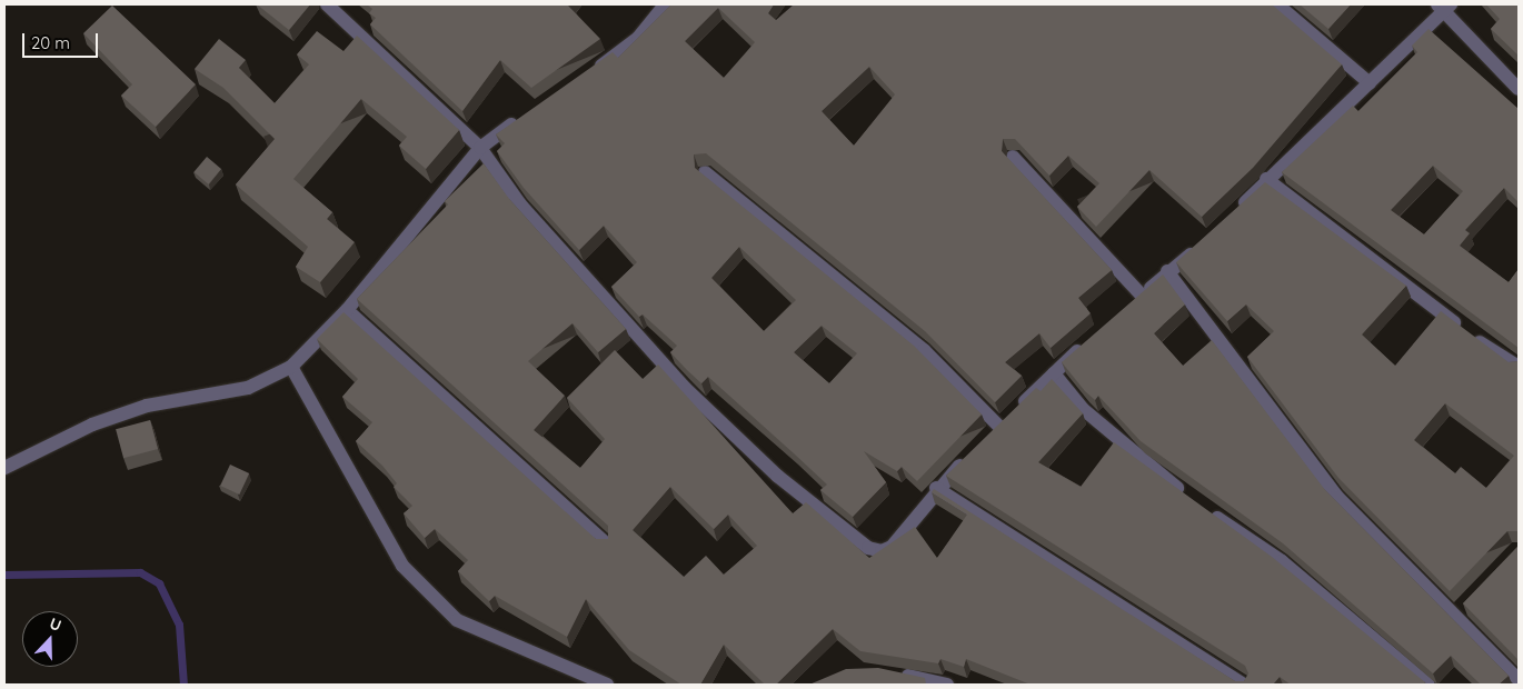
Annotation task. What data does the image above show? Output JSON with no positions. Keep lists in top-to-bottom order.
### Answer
{
  "scale_bar": "20 m",
  "north": "top"
}
